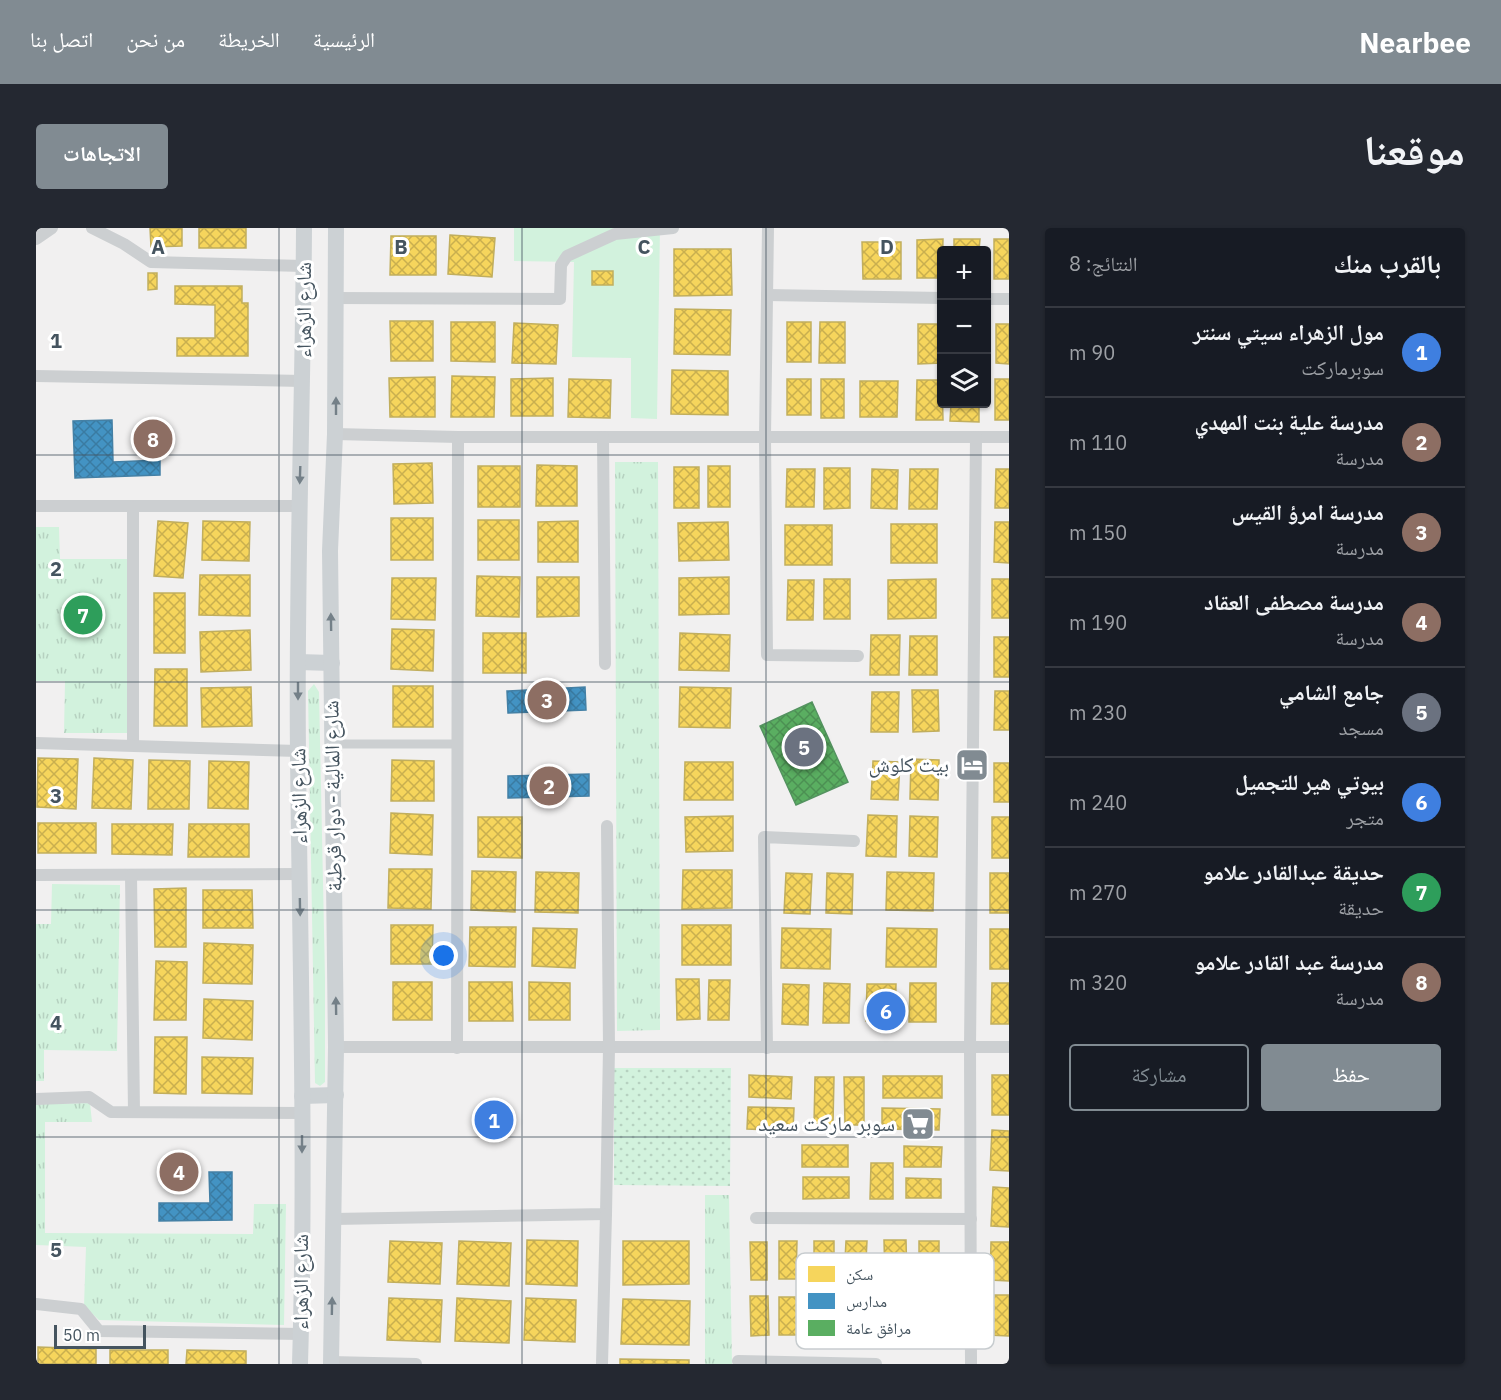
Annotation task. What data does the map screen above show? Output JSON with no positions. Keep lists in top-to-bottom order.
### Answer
{
  "streets": {
    "main road": ["شارع الزهراء", "شارع المالية - دوار قرطبة"]
  },
  "one_way": ["شارع الزهراء", "شارع المالية - دوار قرطبة"],
  "places": {
    "hotel": ["بيت كلوش"],
    "supermarket": ["سوبر ماركت سعيد"]
  },
  "legend": ["سكن", "مدارس", "مرافق عامة"],
  "scale_bar": "50 m",
  "page": {
    "header": "Nearbee",
    "nav": [
      "الرئيسية",
      "الخريطة",
      "من نحن",
      "اتصل بنا"
    ],
    "title": "موقعنا",
    "buttons": [
      "الاتجاهات",
      ["حفظ", "مشاركة"]
    ],
    "heading": ["بالقرب منك", "النتائج: 8"],
    "map_buttons": ["+", "−"],
    "list": [
      {
        "mark": "1",
        "name": "مول الزهراء سيتي سنتر",
        "note": "سوبرماركت",
        "value": "90 m"
      },
      {
        "mark": "2",
        "name": "مدرسة علية بنت المهدي",
        "note": "مدرسة",
        "value": "110 m"
      },
      {
        "mark": "3",
        "name": "مدرسة امرؤ القيس",
        "note": "مدرسة",
        "value": "150 m"
      },
      {
        "mark": "4",
        "name": "مدرسة مصطفى العقاد",
        "note": "مدرسة",
        "value": "190 m"
      },
      {
        "mark": "5",
        "name": "جامع الشامي",
        "note": "مسجد",
        "value": "230 m"
      },
      {
        "mark": "6",
        "name": "بيوتي هير للتجميل",
        "note": "متجر",
        "value": "240 m"
      },
      {
        "mark": "7",
        "name": "حديقة عبدالقادر علامو",
        "note": "حديقة",
        "value": "270 m"
      },
      {
        "mark": "8",
        "name": "مدرسة عبد القادر علامو",
        "note": "مدرسة",
        "value": "320 m"
      }
    ],
    "pins": [
      "8",
      "7",
      "3",
      "5",
      "2",
      "6",
      "1",
      "4"
    ],
    "scale": "50 m"
  },
  "grid": {
    "columns": [
      "A",
      "B",
      "C",
      "D"
    ],
    "rows": [
      "1",
      "2",
      "3",
      "4",
      "5"
    ]
  }
}
